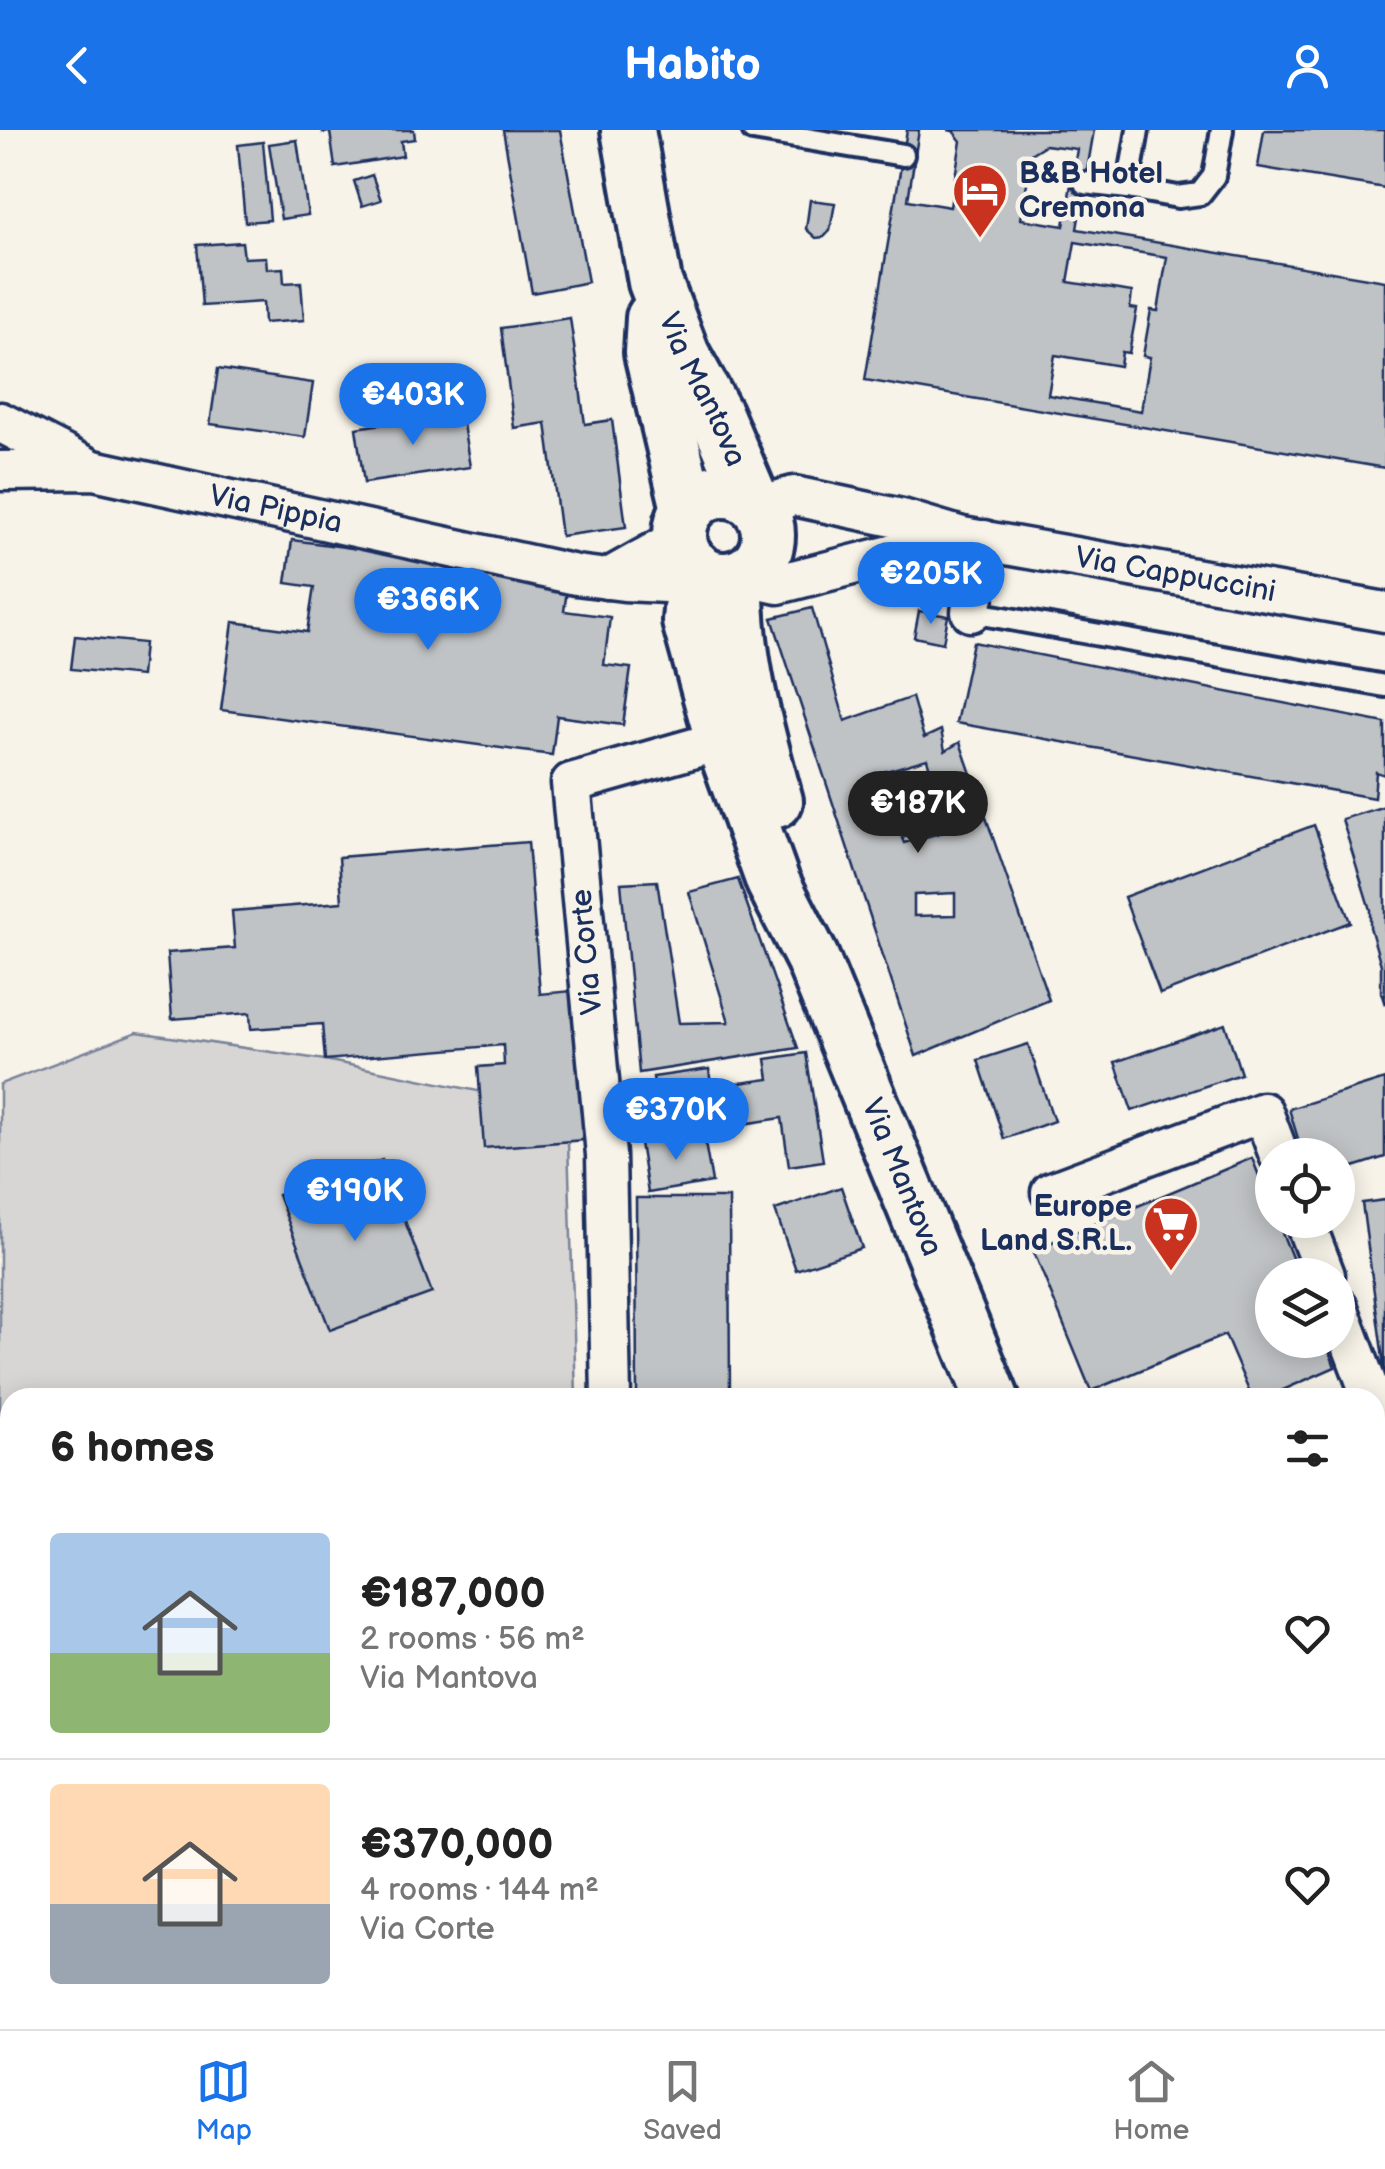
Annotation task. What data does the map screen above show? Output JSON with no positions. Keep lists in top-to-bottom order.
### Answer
{
  "streets": {
    "main road": ["Via Mantova"],
    "street": ["Via Pippia", "Via Cappuccini", "Via Corte"]
  },
  "crossings": [
    ["Via Mantova", "Via Pippia"],
    ["Via Mantova", "Via Cappuccini"],
    ["Via Mantova", "Via Corte"],
    ["Via Pippia", "Via Cappuccini"]
  ],
  "places": {
    "hotel": ["B&B Hotel Cremona"],
    "supermarket": ["Europe Land S.R.L."]
  },
  "page": {
    "header": "Habito",
    "price": [
      "€403K",
      "€205K",
      "€366K",
      "€187K",
      "€370K",
      "€190K"
    ],
    "heading": "6 homes",
    "list": [
      {
        "name": "€187,000",
        "note": "2 rooms · 56 m² · Via Mantova"
      },
      {
        "name": "€370,000",
        "note": "4 rooms · 144 m² · Via Corte"
      }
    ],
    "tabs": ["Map", "Saved", "Home"]
  }
}
